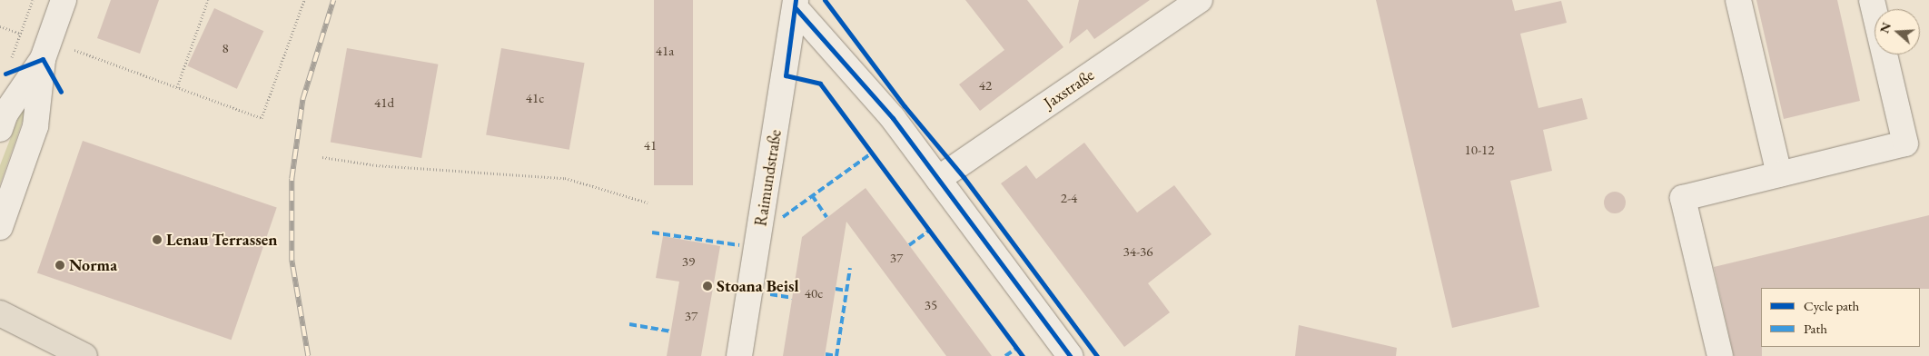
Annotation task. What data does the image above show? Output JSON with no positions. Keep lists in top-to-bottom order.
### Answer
{
  "streets": {
    "street": ["Jaxstraße", "Raimundstraße"]
  },
  "places": ["Lenau Terrassen", "Norma", "Stoana Beisl"],
  "house_numbers": [
    "8",
    "41a",
    "42",
    "41c",
    "41d",
    "41",
    "10-12",
    "2-4",
    "34-36",
    "37",
    "39",
    "40c",
    "35",
    "37"
  ],
  "legend": ["Cycle path", "Path"],
  "north": "left"
}
